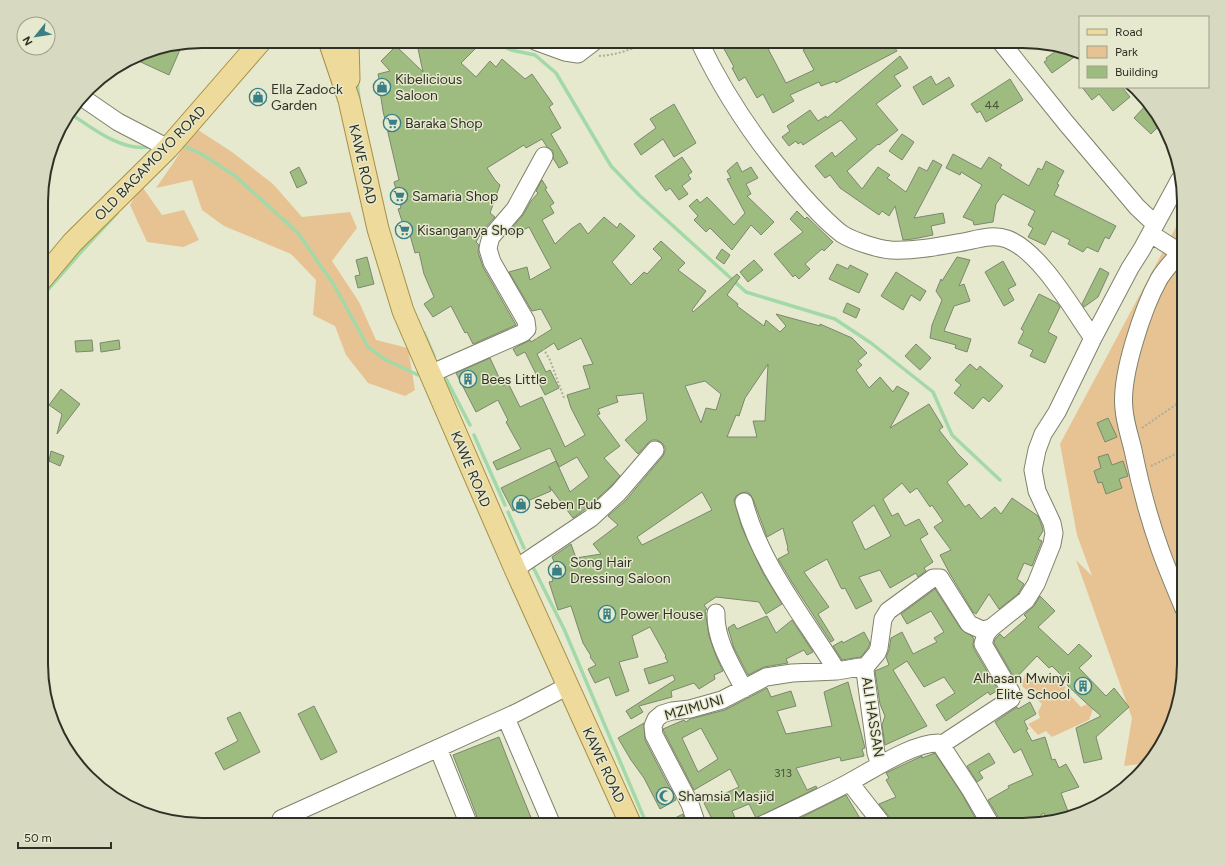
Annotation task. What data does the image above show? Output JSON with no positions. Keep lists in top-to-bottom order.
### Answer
{
  "streets": {
    "main road": ["OLD BAGAMOYO ROAD", "KAWE ROAD"],
    "street": ["MZIMUNI", "ALI HASSAN"]
  },
  "crossings": [
    ["MZIMUNI", "ALI HASSAN"]
  ],
  "places": {
    "shop": [
      "Kibelicious Saloon",
      "Ella Zadock Garden",
      "Seben Pub",
      "Song Hair Dressing Saloon"
    ],
    "supermarket": ["Baraka Shop", "Samaria Shop", "Kisanganya Shop"],
    "building": ["Bees Little", "Power House", "Alhasan Mwinyi Elite School"],
    "mosque": ["Shamsia Masjid"]
  },
  "house_numbers": ["44", "313"],
  "legend": ["Road", "Park", "Building"],
  "scale_bar": "50 m",
  "north": "bottom left"
}
